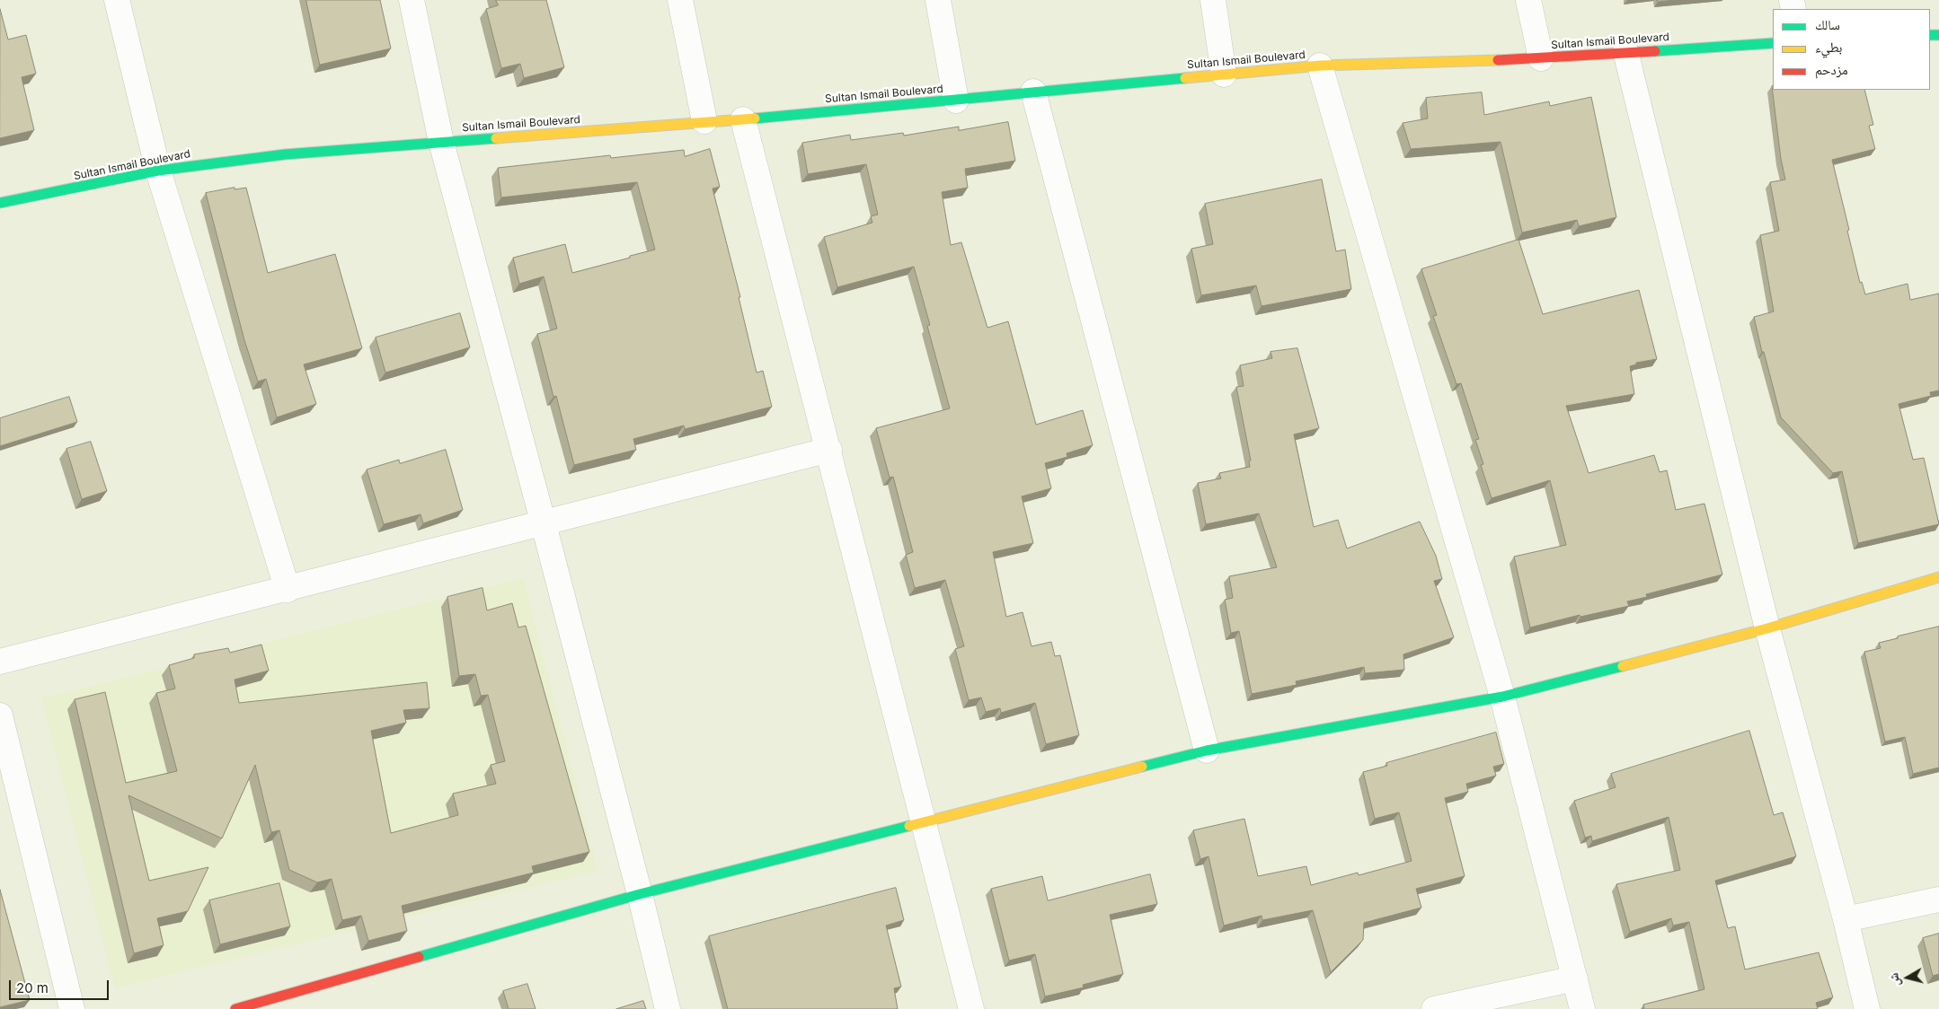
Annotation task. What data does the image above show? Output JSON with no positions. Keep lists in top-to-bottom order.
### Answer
{
  "streets": {
    "street": ["Sultan Ismail Boulevard"]
  },
  "legend": ["سالك", "بطيء", "مزدحم"],
  "scale_bar": "20 m",
  "north": "left"
}
